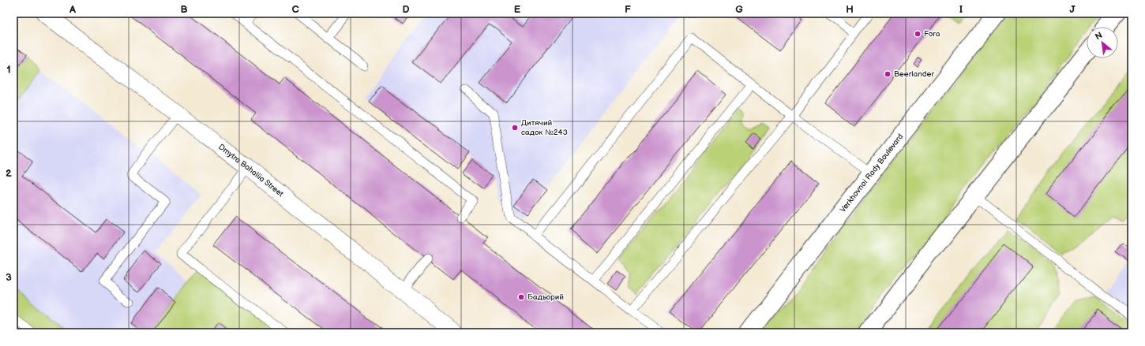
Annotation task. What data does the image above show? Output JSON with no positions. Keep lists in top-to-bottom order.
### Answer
{
  "streets": {
    "street": ["Dmytra Bahaliia Street", "Verkhovnoi Rady Boulevard"]
  },
  "places": [
    "Fora",
    "Beerlander",
    "Дитячий садок №243",
    "Бадьорий"
  ],
  "north": "top left",
  "grid": {
    "columns": [
      "A",
      "B",
      "C",
      "D",
      "E",
      "F",
      "G",
      "H",
      "I",
      "J"
    ],
    "rows": ["1", "2", "3"]
  }
}
